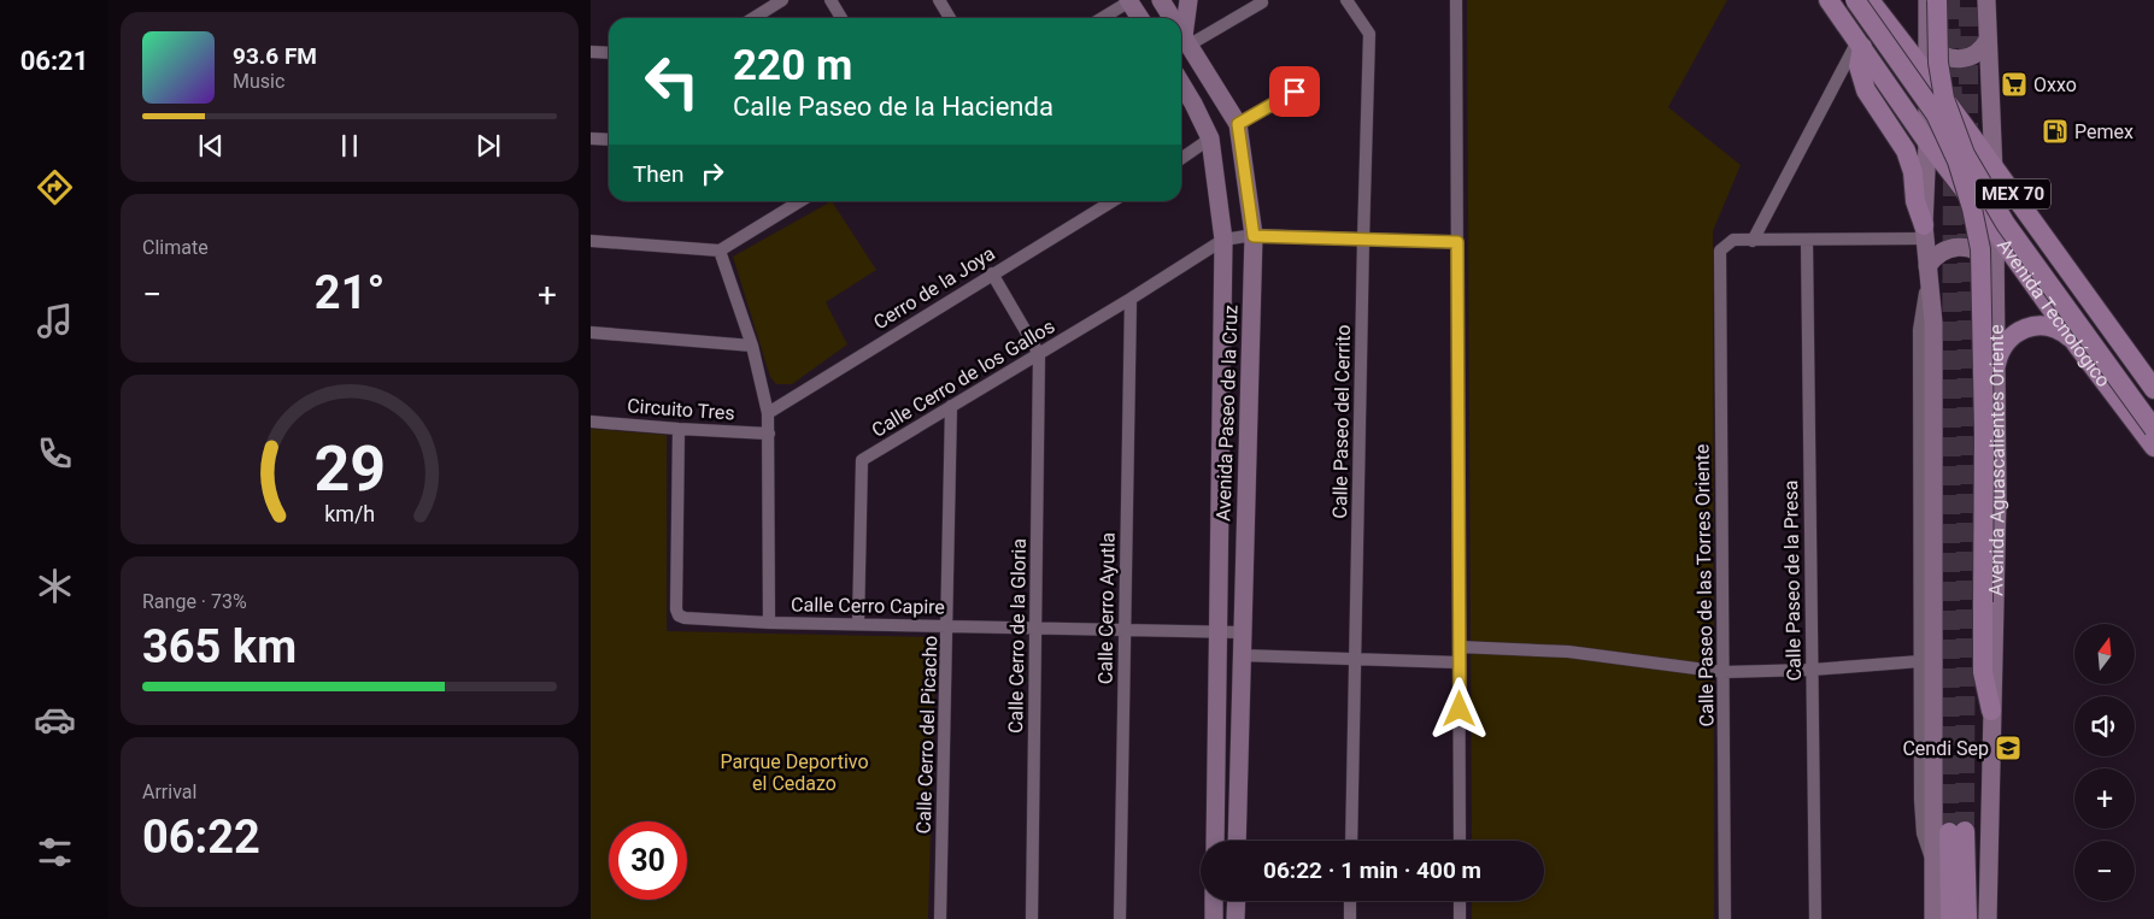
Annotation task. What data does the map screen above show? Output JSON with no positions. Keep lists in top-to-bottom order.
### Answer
{
  "streets": {
    "main road": ["MEX 70", "Avenida Tecnológico"],
    "street": [
      "Cerro de la Joya",
      "Calle Cerro de los Gallos",
      "Circuito Tres",
      "Avenida Paseo de la Cruz",
      "Calle Paseo del Cerrito",
      "Avenida Aguascalientes Oriente",
      "Calle Paseo de la Presa",
      "Calle Paseo de las Torres Oriente",
      "Calle Cerro Capire",
      "Calle Cerro Ayutla",
      "Calle Cerro de la Gloria",
      "Calle Cerro del Picacho"
    ]
  },
  "crossings": [
    ["Avenida Tecnológico", "Avenida Aguascalientes Oriente"],
    ["Calle Cerro de los Gallos", "Avenida Paseo de la Cruz"],
    ["Calle Cerro de los Gallos", "Calle Cerro Capire"],
    ["Calle Cerro de los Gallos", "Calle Cerro Ayutla"],
    ["Calle Cerro de los Gallos", "Calle Cerro de la Gloria"],
    ["Calle Cerro de los Gallos", "Calle Cerro del Picacho"],
    ["Circuito Tres", "Calle Cerro Capire"],
    ["Avenida Paseo de la Cruz", "Calle Cerro Capire"],
    ["Calle Cerro Capire", "Calle Cerro Ayutla"],
    ["Calle Cerro Capire", "Calle Cerro de la Gloria"],
    ["Calle Cerro Capire", "Calle Cerro del Picacho"]
  ],
  "parks": ["Parque Deportivo el Cedazo"],
  "places": {
    "supermarket": ["Oxxo"],
    "fuel station": ["Pemex"],
    "school or university": ["Cendi Sep"]
  },
  "north": "top",
  "page": {
    "tabs": "06:21",
    "turn": ["220 m", "Calle Paseo de la Hacienda"],
    "song": ["93.6 FM", "Music"],
    "then": "Then",
    "tile": [
      "Climate",
      ["Range · 73%", "365 km"],
      ["Arrival", "06:22"]
    ],
    "heat": ["−", "21°", "+"],
    "map_buttons": ["+", "−"],
    "limit": "30",
    "trip": "06:22 · 1 min · 400 m",
    "gauge": ["29", "km/h"]
  }
}
